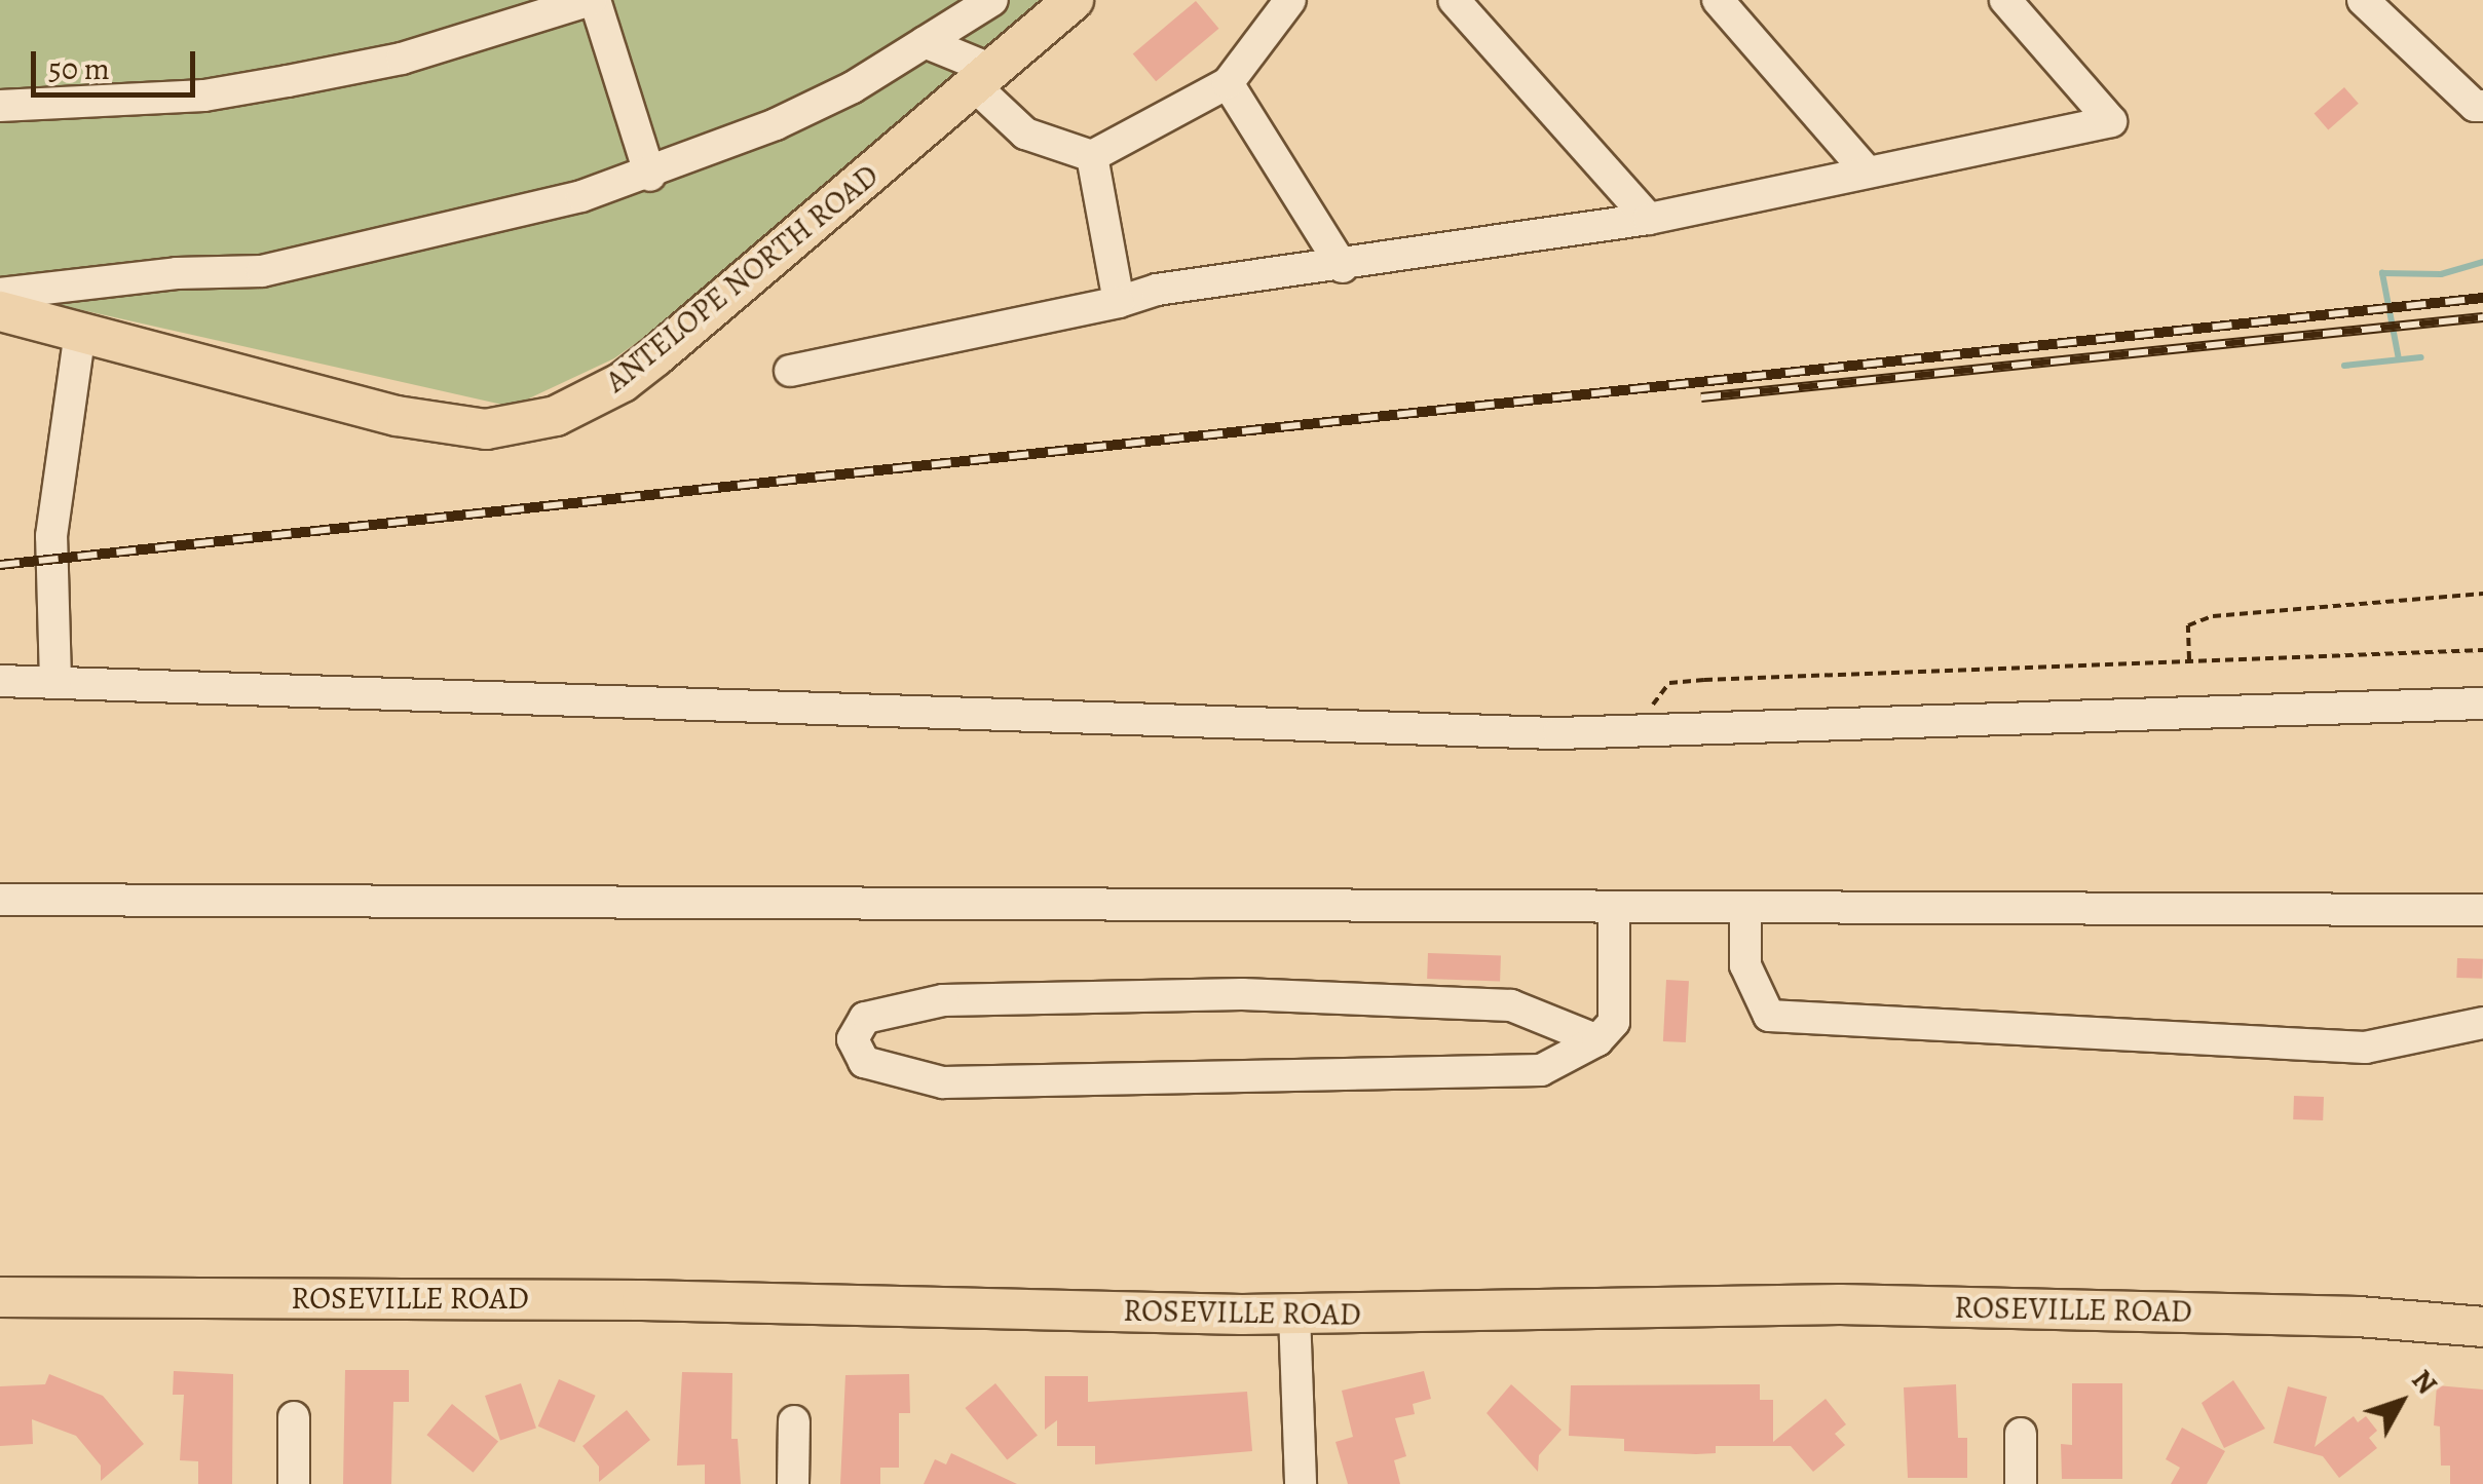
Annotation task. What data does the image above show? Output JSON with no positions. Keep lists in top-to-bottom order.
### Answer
{
  "streets": {
    "main road": ["ANTELOPE NORTH ROAD", "ROSEVILLE ROAD"]
  },
  "scale_bar": "50 m",
  "north": "top right"
}
